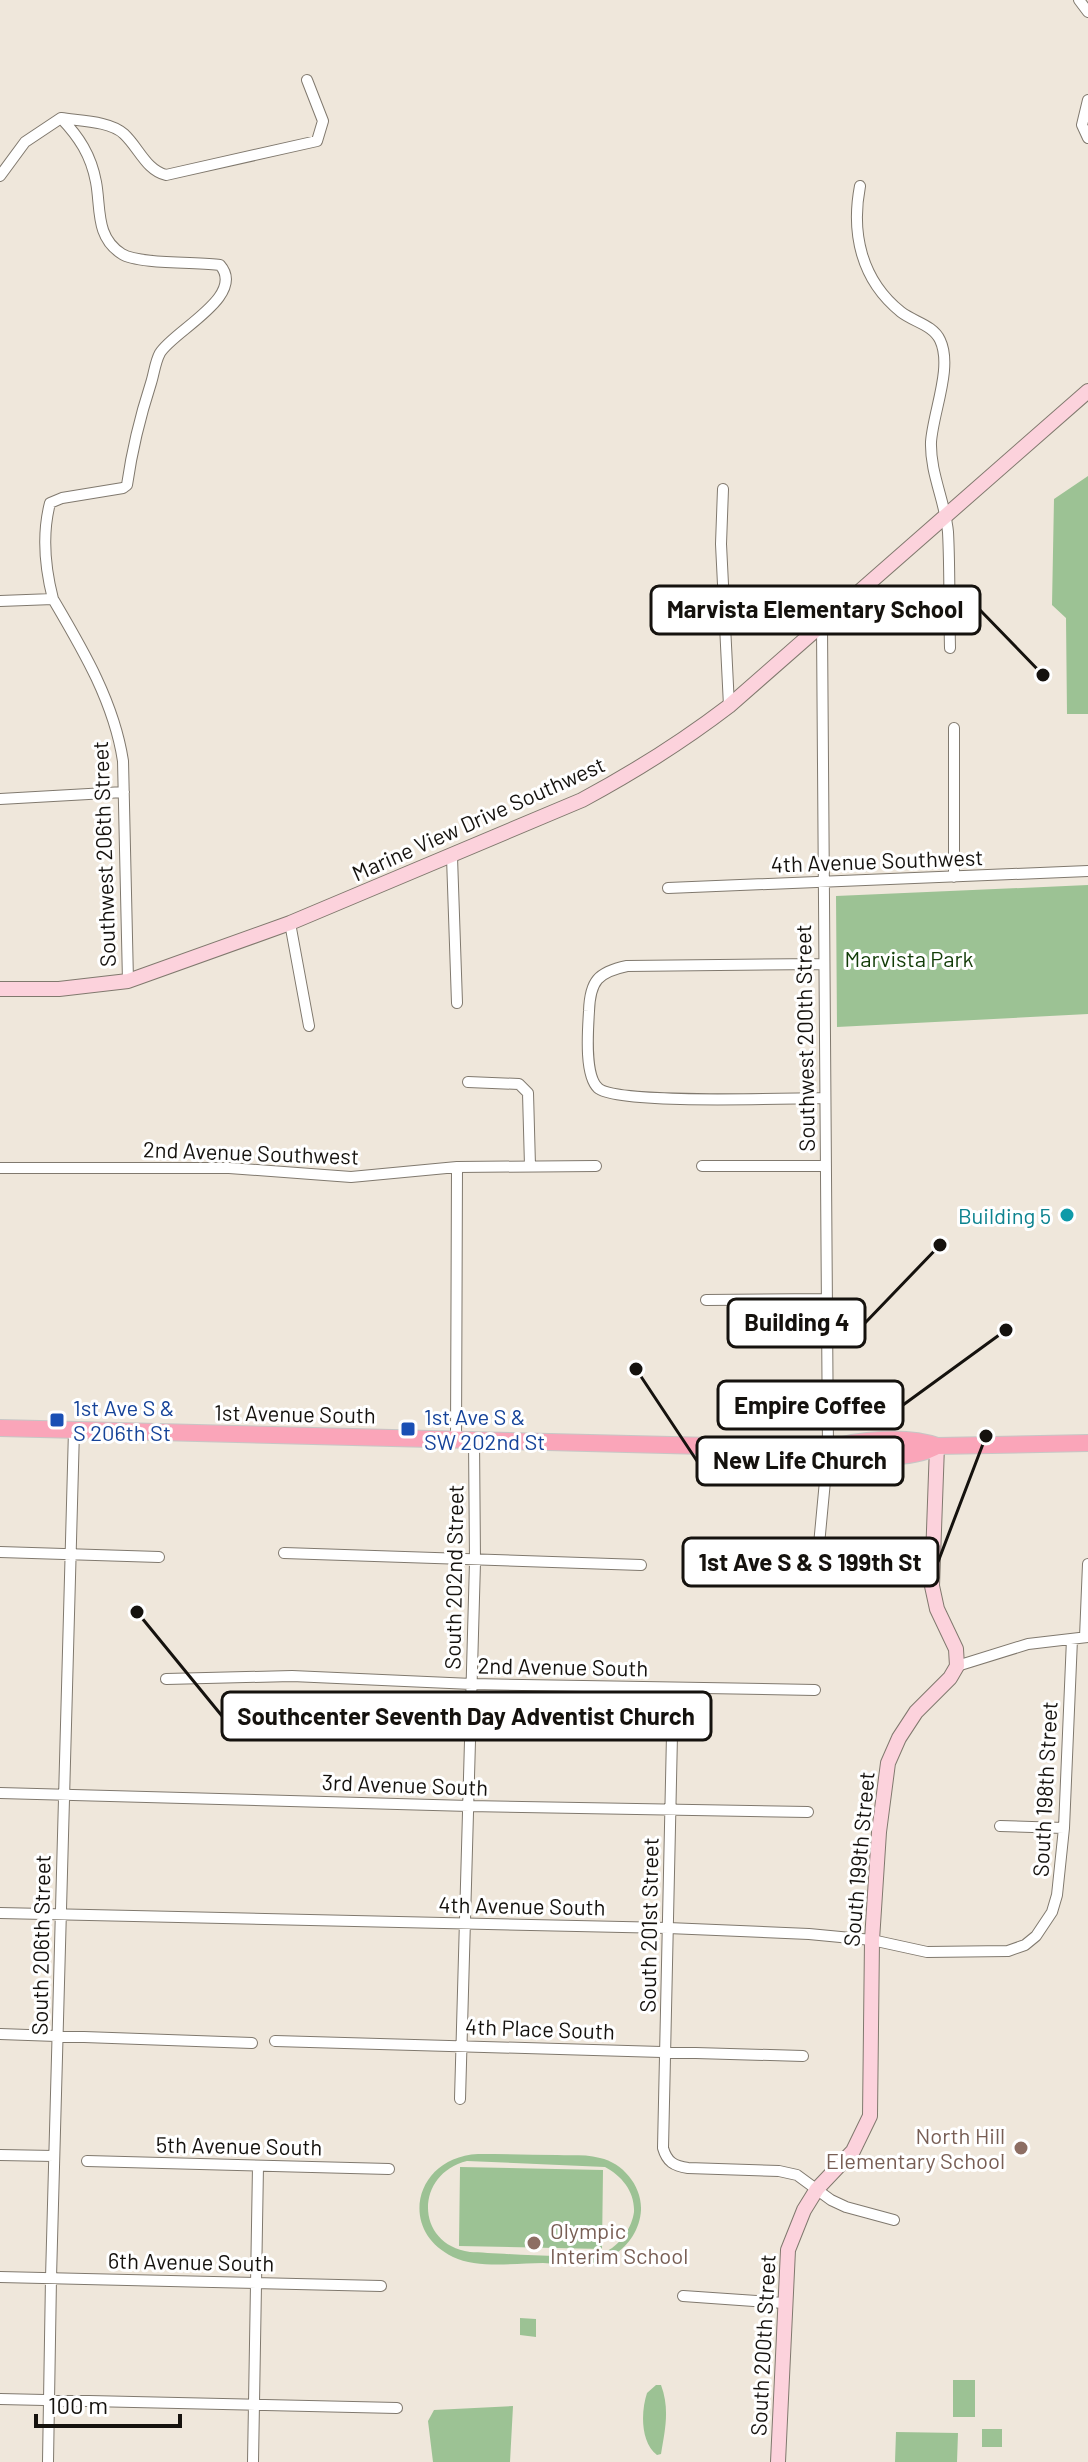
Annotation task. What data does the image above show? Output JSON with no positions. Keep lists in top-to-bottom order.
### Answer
{
  "streets": {
    "main road": ["1st Avenue South"],
    "street": [
      "Marine View Drive Southwest",
      "Southwest 206th Street",
      "4th Avenue Southwest",
      "Southwest 200th Street",
      "2nd Avenue Southwest",
      "South 202nd Street",
      "2nd Avenue South",
      "3rd Avenue South",
      "South 198th Street",
      "South 199th Street",
      "4th Avenue South",
      "South 201st Street",
      "South 206th Street",
      "4th Place South",
      "5th Avenue South",
      "6th Avenue South",
      "South 200th Street"
    ]
  },
  "crossings": [
    ["Marine View Drive Southwest", "Southwest 206th Street"],
    ["Marine View Drive Southwest", "Southwest 200th Street"],
    ["4th Avenue Southwest", "Southwest 200th Street"],
    ["Southwest 200th Street", "1st Avenue South"],
    ["1st Avenue South", "South 202nd Street"],
    ["1st Avenue South", "South 206th Street"],
    ["South 202nd Street", "2nd Avenue South"],
    ["South 202nd Street", "3rd Avenue South"],
    ["South 202nd Street", "4th Avenue South"],
    ["South 202nd Street", "4th Place South"],
    ["2nd Avenue South", "South 201st Street"],
    ["3rd Avenue South", "South 201st Street"],
    ["3rd Avenue South", "South 206th Street"],
    ["South 198th Street", "4th Avenue South"],
    ["South 199th Street", "4th Avenue South"],
    ["South 199th Street", "South 201st Street"],
    ["South 199th Street", "South 200th Street"],
    ["4th Avenue South", "South 201st Street"],
    ["4th Avenue South", "South 206th Street"],
    ["South 201st Street", "4th Place South"],
    ["South 201st Street", "South 200th Street"],
    ["South 206th Street", "6th Avenue South"]
  ],
  "parks": ["Marvista Park"],
  "places": {
    "other": [
      "Marvista Elementary School",
      "Building 5",
      "Building 4",
      "Empire Coffee",
      "New Life Church",
      "1st Ave S & S 199th St",
      "Southcenter Seventh Day Adventist Church",
      "North Hill Elementary School",
      "Olympic Interim School"
    ],
    "transit": ["1st Ave S & S 206th St", "1st Ave S & SW 202nd St"]
  },
  "scale_bar": "100 m"
}
